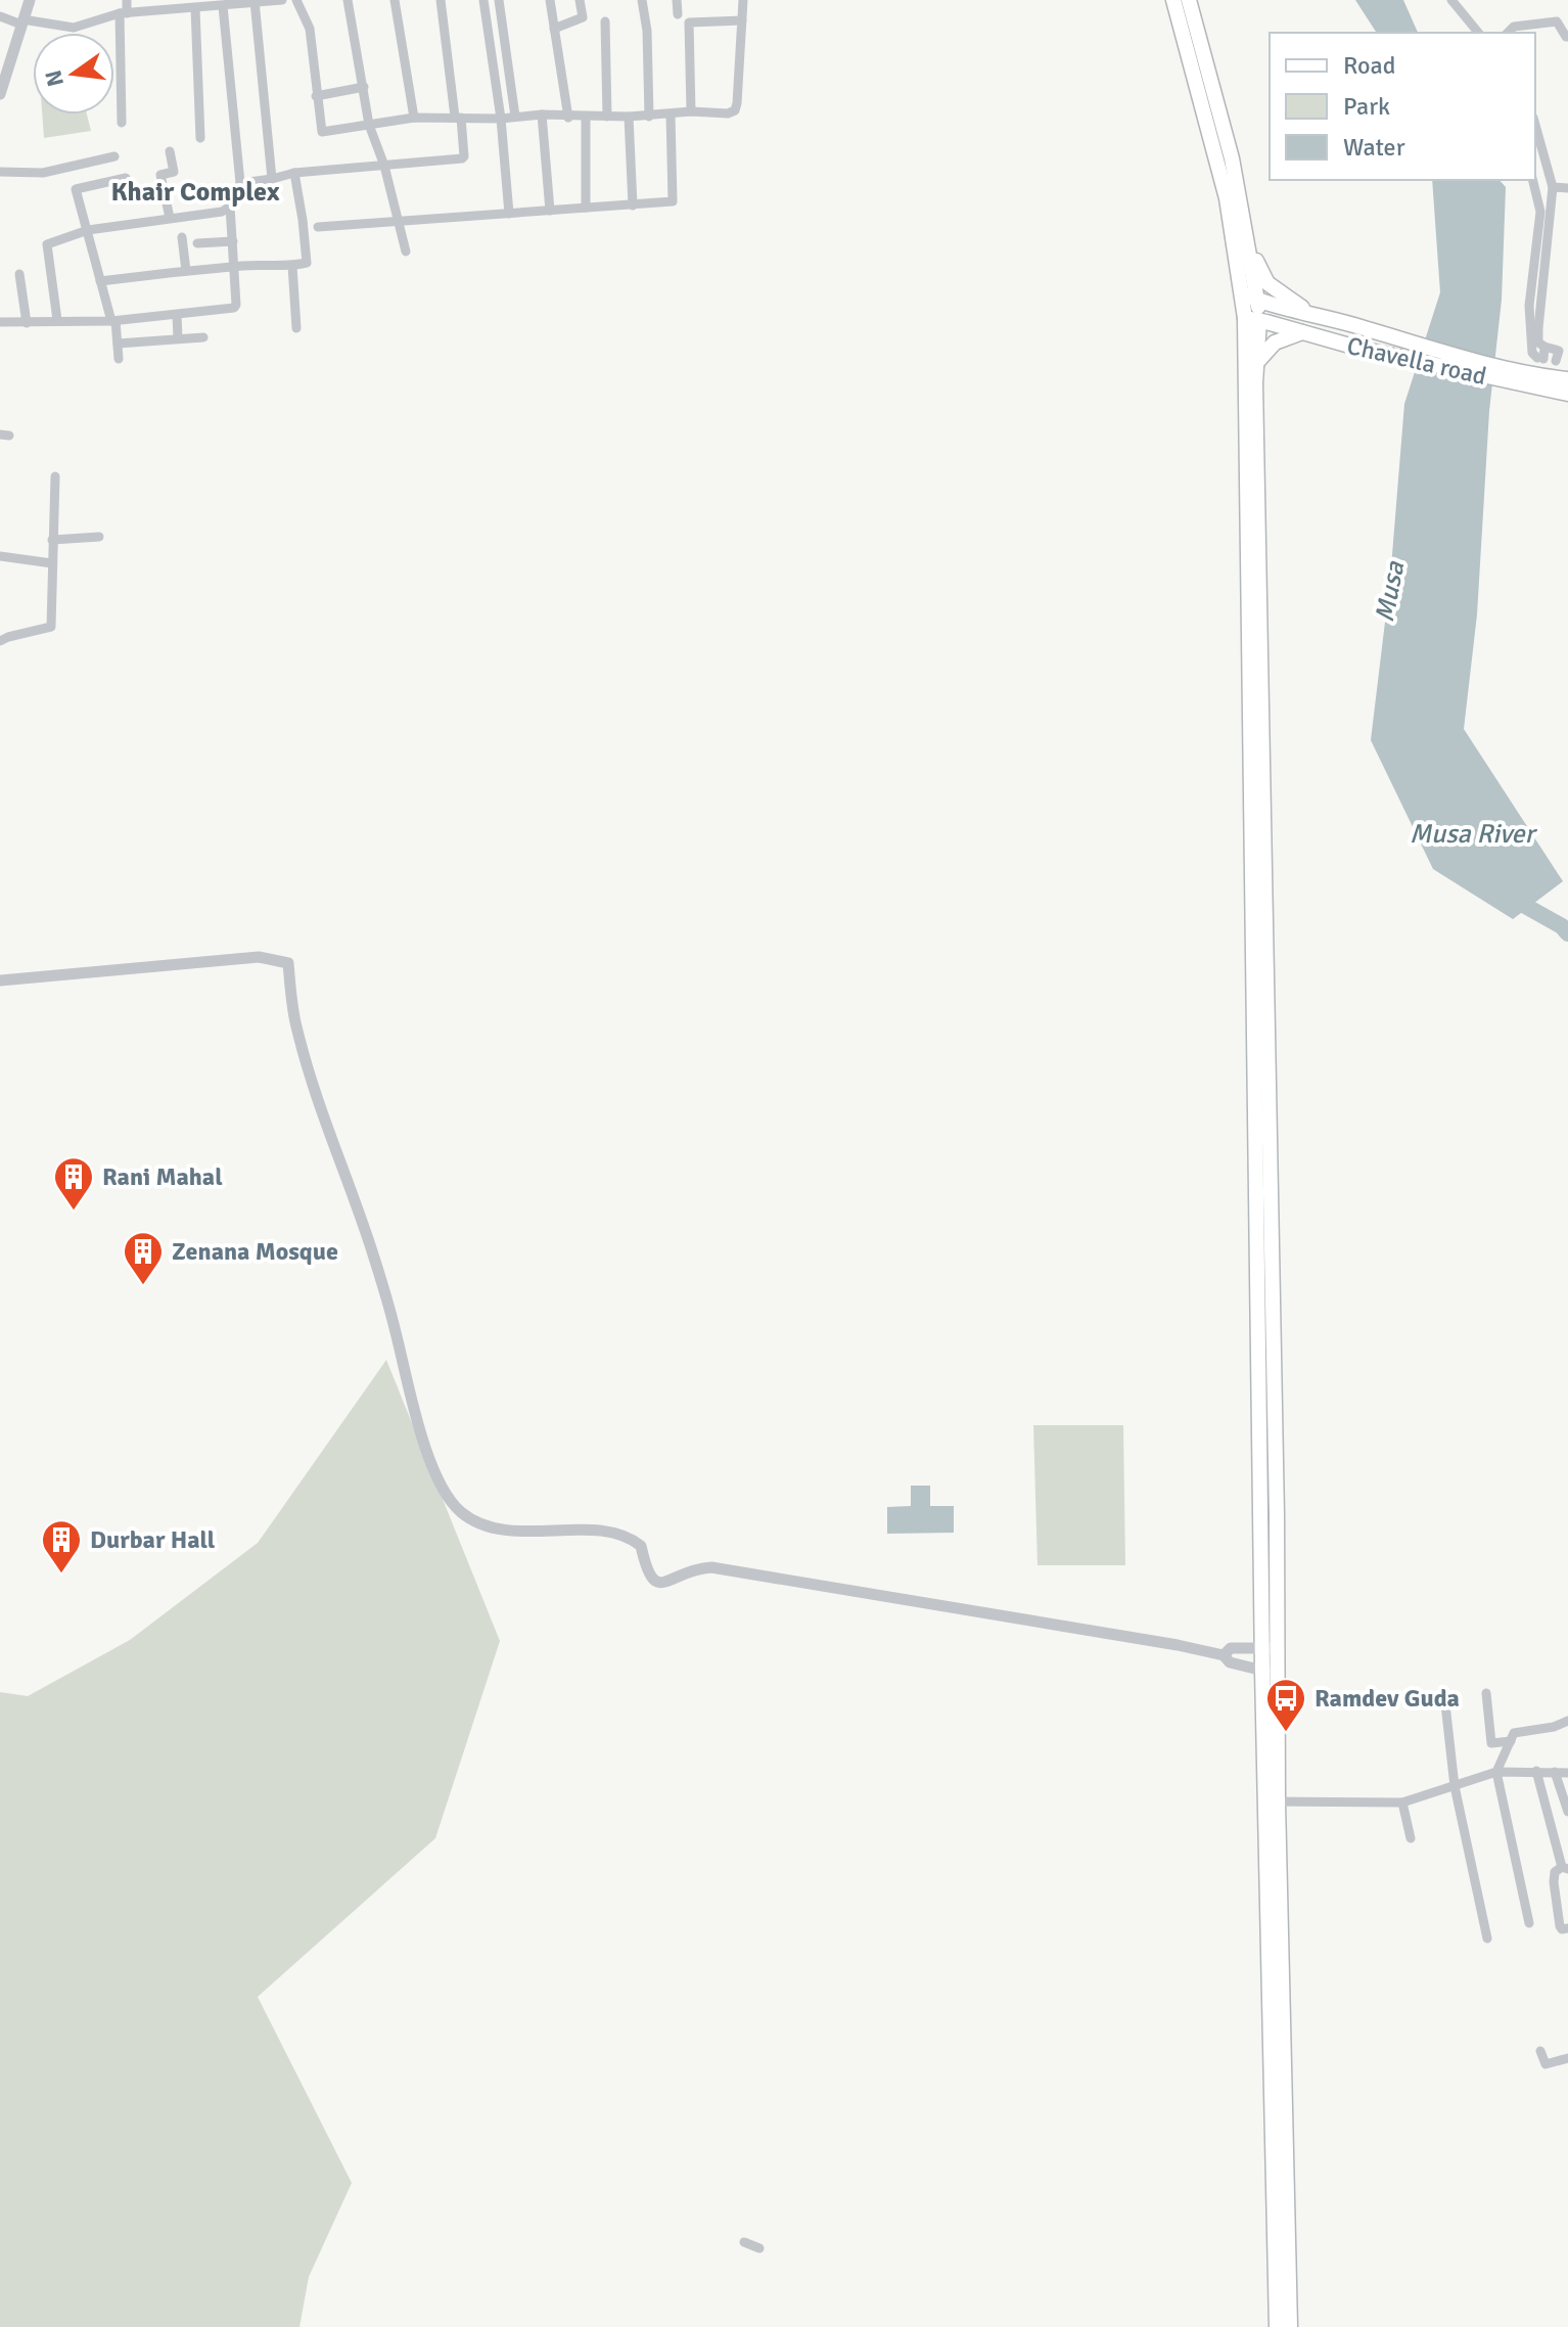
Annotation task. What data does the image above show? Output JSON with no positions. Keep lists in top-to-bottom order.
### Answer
{
  "streets": {
    "main road": ["Chavella road"]
  },
  "districts": ["Khair Complex"],
  "water": ["Musa", "Musa River"],
  "places": {
    "building": ["Rani Mahal", "Zenana Mosque", "Durbar Hall"],
    "bus stop": ["Ramdev Guda"]
  },
  "legend": ["Road", "Park", "Water"],
  "north": "left"
}
